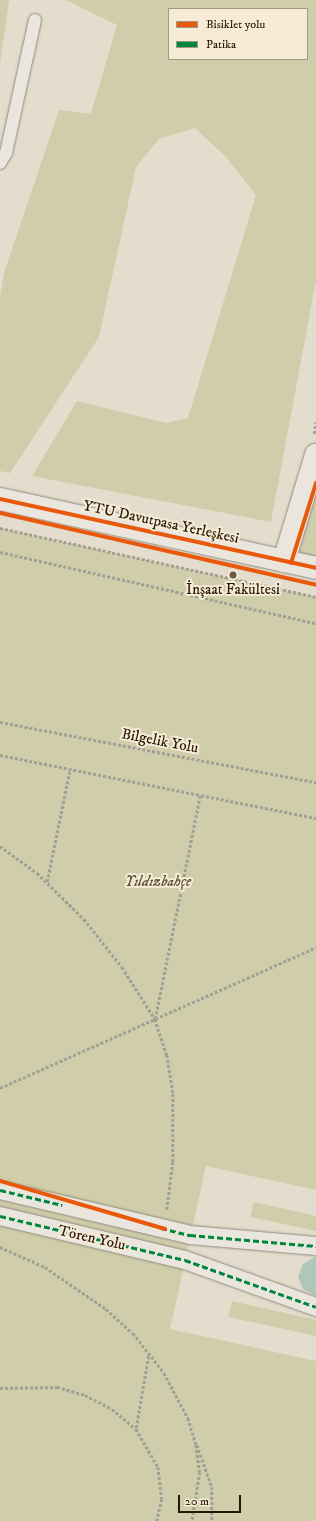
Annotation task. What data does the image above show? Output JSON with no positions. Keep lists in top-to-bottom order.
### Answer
{
  "streets": {
    "street": ["YTU Davutpasa Yerleşkesi", "Tören Yolu"],
    "path": ["Bilgelik Yolu"]
  },
  "parks": ["Yıldızbahçe"],
  "places": ["İnşaat Fakültesi"],
  "legend": ["Bisiklet yolu", "Patika"],
  "scale_bar": "20 m"
}
